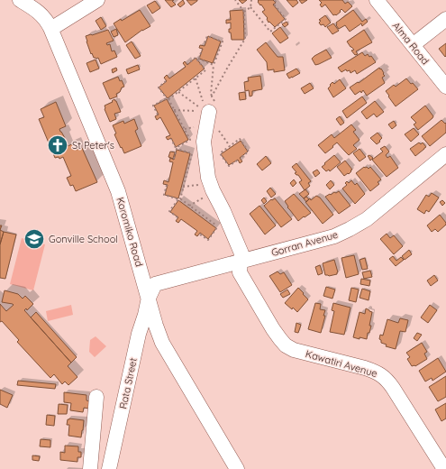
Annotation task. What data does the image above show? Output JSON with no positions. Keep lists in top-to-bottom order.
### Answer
{
  "streets": {
    "street": [
      "Alma Road",
      "Koromiko Road",
      "Gorran Avenue",
      "Kawatiri Avenue",
      "Rata Street"
    ]
  },
  "crossings": [
    ["Koromiko Road", "Gorran Avenue"],
    ["Koromiko Road", "Rata Street"],
    ["Gorran Avenue", "Kawatiri Avenue"],
    ["Gorran Avenue", "Rata Street"]
  ],
  "places": {
    "church": ["St Peter's"],
    "school or university": ["Gonville School"]
  }
}
